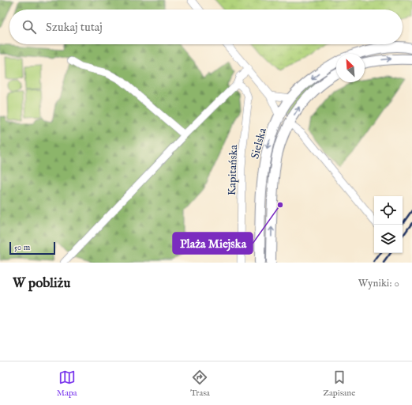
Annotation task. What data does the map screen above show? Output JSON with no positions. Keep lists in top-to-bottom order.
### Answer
{
  "streets": {
    "main road": ["Sielska"],
    "street": ["Kapitańska"]
  },
  "places": ["Plaża Miejska"],
  "scale_bar": "50 m",
  "north": "top left",
  "page": {
    "search": "Szukaj tutaj",
    "scale": "50 m",
    "heading": ["W pobliżu", "Wyniki: 0"],
    "nav": ["Mapa", "Trasa", "Zapisane"]
  }
}
